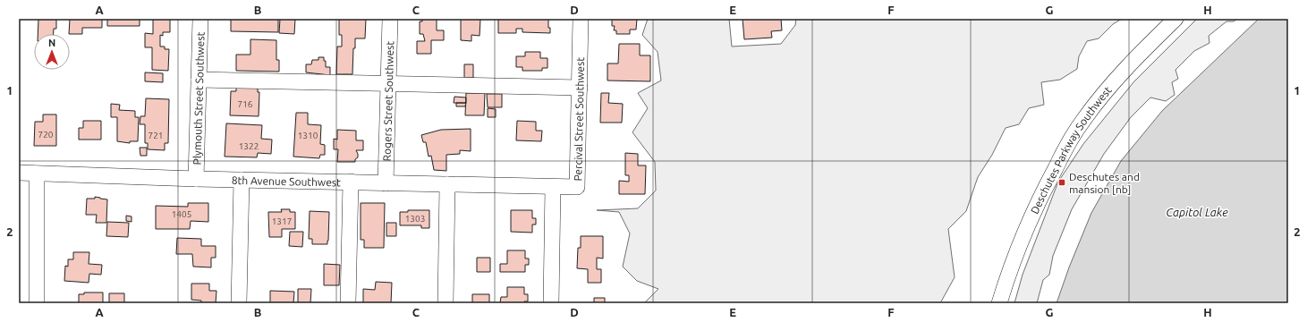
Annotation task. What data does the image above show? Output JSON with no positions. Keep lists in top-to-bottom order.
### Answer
{
  "streets": {
    "street": [
      "Plymouth Street Southwest",
      "Rogers Street Southwest",
      "Percival Street Southwest",
      "Deschutes Parkway Southwest",
      "8th Avenue Southwest"
    ]
  },
  "crossings": [
    ["Plymouth Street Southwest", "8th Avenue Southwest"],
    ["Rogers Street Southwest", "8th Avenue Southwest"],
    ["Percival Street Southwest", "8th Avenue Southwest"]
  ],
  "water": ["Capitol Lake"],
  "places": {
    "transit": ["Deschutes and mansion [nb]"]
  },
  "house_numbers": [
    "716",
    "720",
    "721",
    "1310",
    "1322",
    "1405",
    "1303",
    "1317"
  ],
  "north": "top",
  "grid": {
    "columns": [
      "A",
      "B",
      "C",
      "D",
      "E",
      "F",
      "G",
      "H"
    ],
    "rows": ["1", "2"]
  }
}
